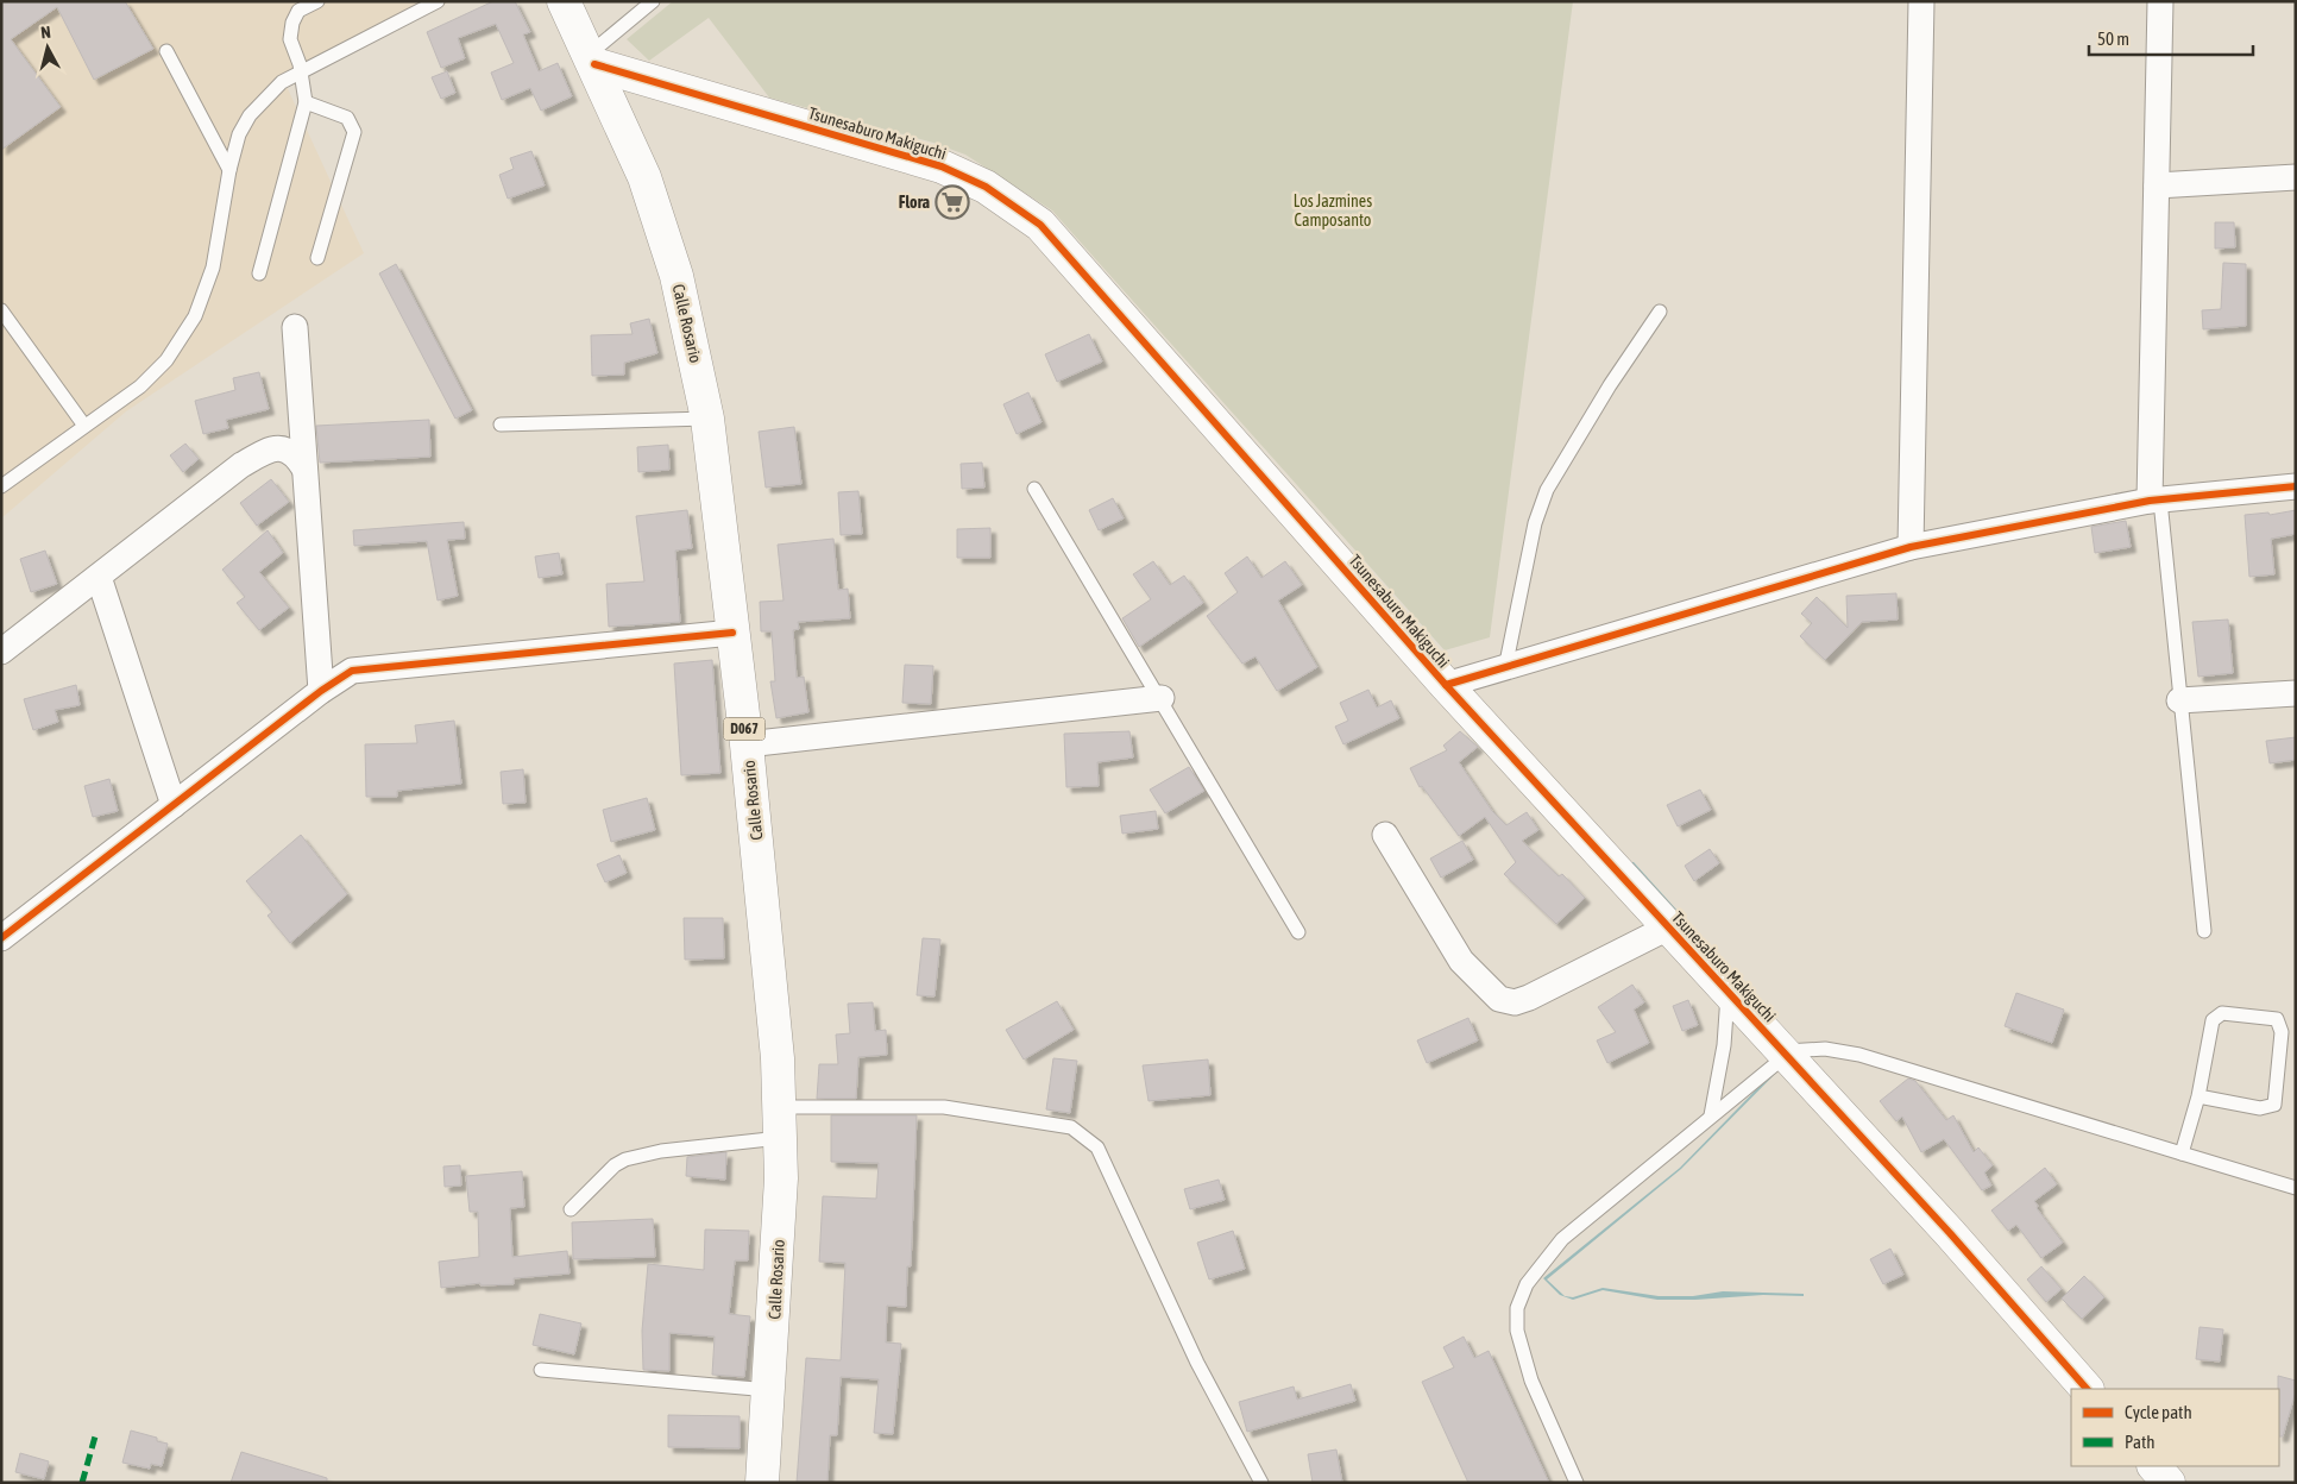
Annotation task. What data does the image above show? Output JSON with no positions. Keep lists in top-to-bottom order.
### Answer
{
  "streets": {
    "street": ["Tsunesaburo Makiguchi", "Calle Rosario", "D067"]
  },
  "crossings": [
    ["Tsunesaburo Makiguchi", "Calle Rosario"]
  ],
  "parks": ["Los Jazmines Camposanto"],
  "places": {
    "supermarket": ["Flora"]
  },
  "legend": ["Cycle path", "Path"],
  "scale_bar": "50 m",
  "north": "top"
}
